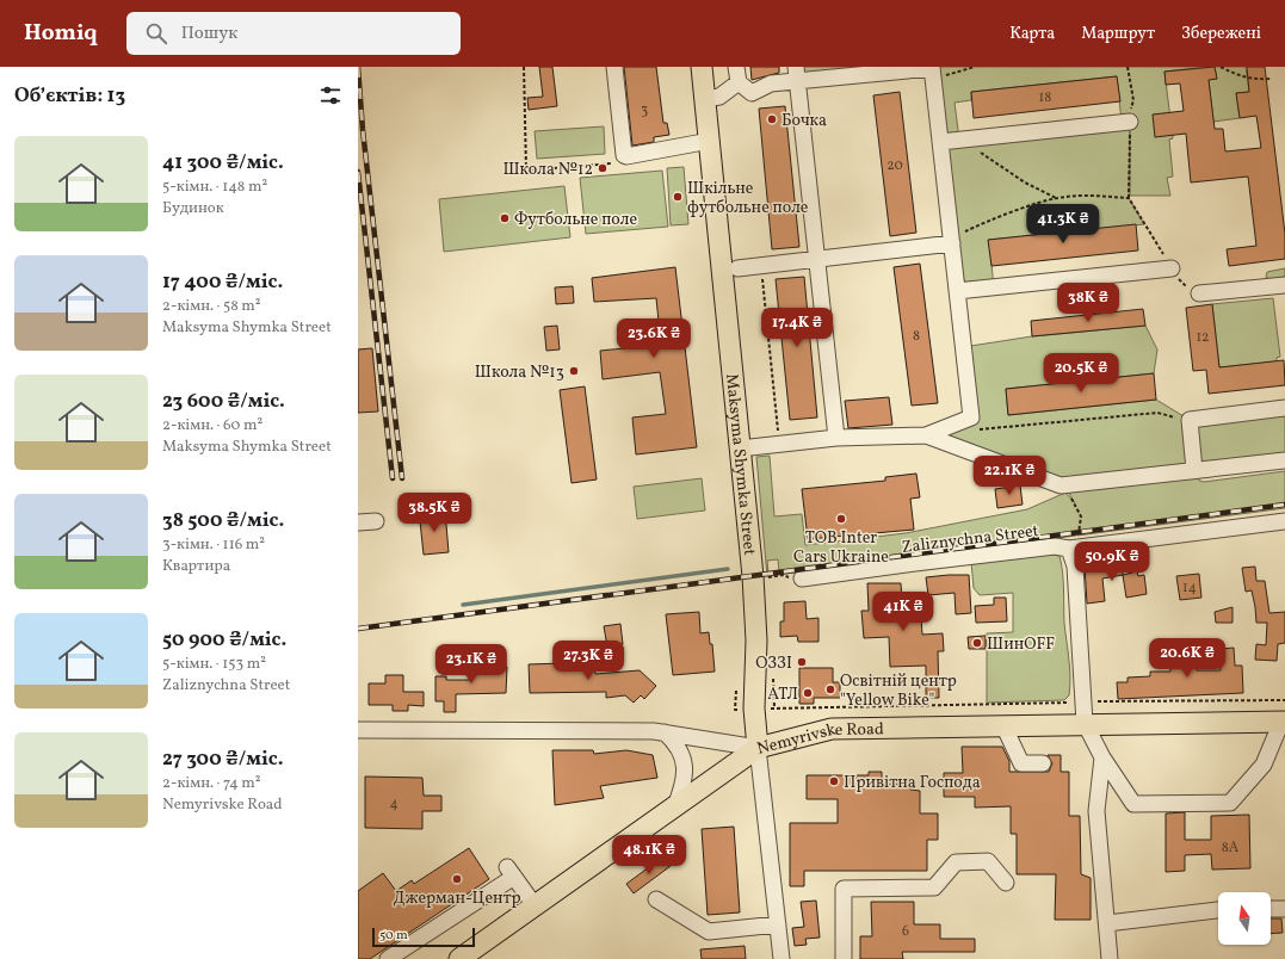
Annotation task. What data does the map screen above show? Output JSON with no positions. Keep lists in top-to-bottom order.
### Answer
{
  "streets": {
    "main road": ["Maksyma Shymka Street", "Nemyrivske Road"],
    "street": ["Zaliznychna Street"]
  },
  "crossings": [
    ["Maksyma Shymka Street", "Nemyrivske Road"]
  ],
  "places": [
    "Бочка",
    "Школа №12",
    "Шкільне футбольне поле",
    "Футбольне поле",
    "Школа №13",
    "ТОВ Inter Cars Ukraine",
    "ШинOFF",
    "ОЗЗІ",
    "Освітній центр \"Yellow Bike\"",
    "АТЛ",
    "Привітна Господа",
    "Джерман-Центр"
  ],
  "house_numbers": [
    "18",
    "3",
    "20",
    "8",
    "12",
    "14",
    "4",
    "8А",
    "6"
  ],
  "scale_bar": "50 m",
  "north": "top",
  "page": {
    "header": "Homiq",
    "search": "Пошук",
    "nav": ["Карта", "Маршрут", "Збережені"],
    "heading": "Об’єктів: 13",
    "list": [
      {
        "name": "41 300 ₴/міс.",
        "note": "5-кімн. · 148 m² · Будинок"
      },
      {
        "name": "17 400 ₴/міс.",
        "note": "2-кімн. · 58 m² · Maksyma Shymka Street"
      },
      {
        "name": "23 600 ₴/міс.",
        "note": "2-кімн. · 60 m² · Maksyma Shymka Street"
      },
      {
        "name": "38 500 ₴/міс.",
        "note": "3-кімн. · 116 m² · Квартира"
      },
      {
        "name": "50 900 ₴/міс.",
        "note": "5-кімн. · 153 m² · Zaliznychna Street"
      },
      {
        "name": "27 300 ₴/міс.",
        "note": "2-кімн. · 74 m² · Nemyrivske Road"
      }
    ],
    "price": [
      "41.3K ₴",
      "38K ₴",
      "17.4K ₴",
      "23.6K ₴",
      "20.5K ₴",
      "22.1K ₴",
      "38.5K ₴",
      "50.9K ₴",
      "41K ₴",
      "20.6K ₴",
      "27.3K ₴",
      "23.1K ₴",
      "48.1K ₴"
    ],
    "scale": "50 m"
  }
}
